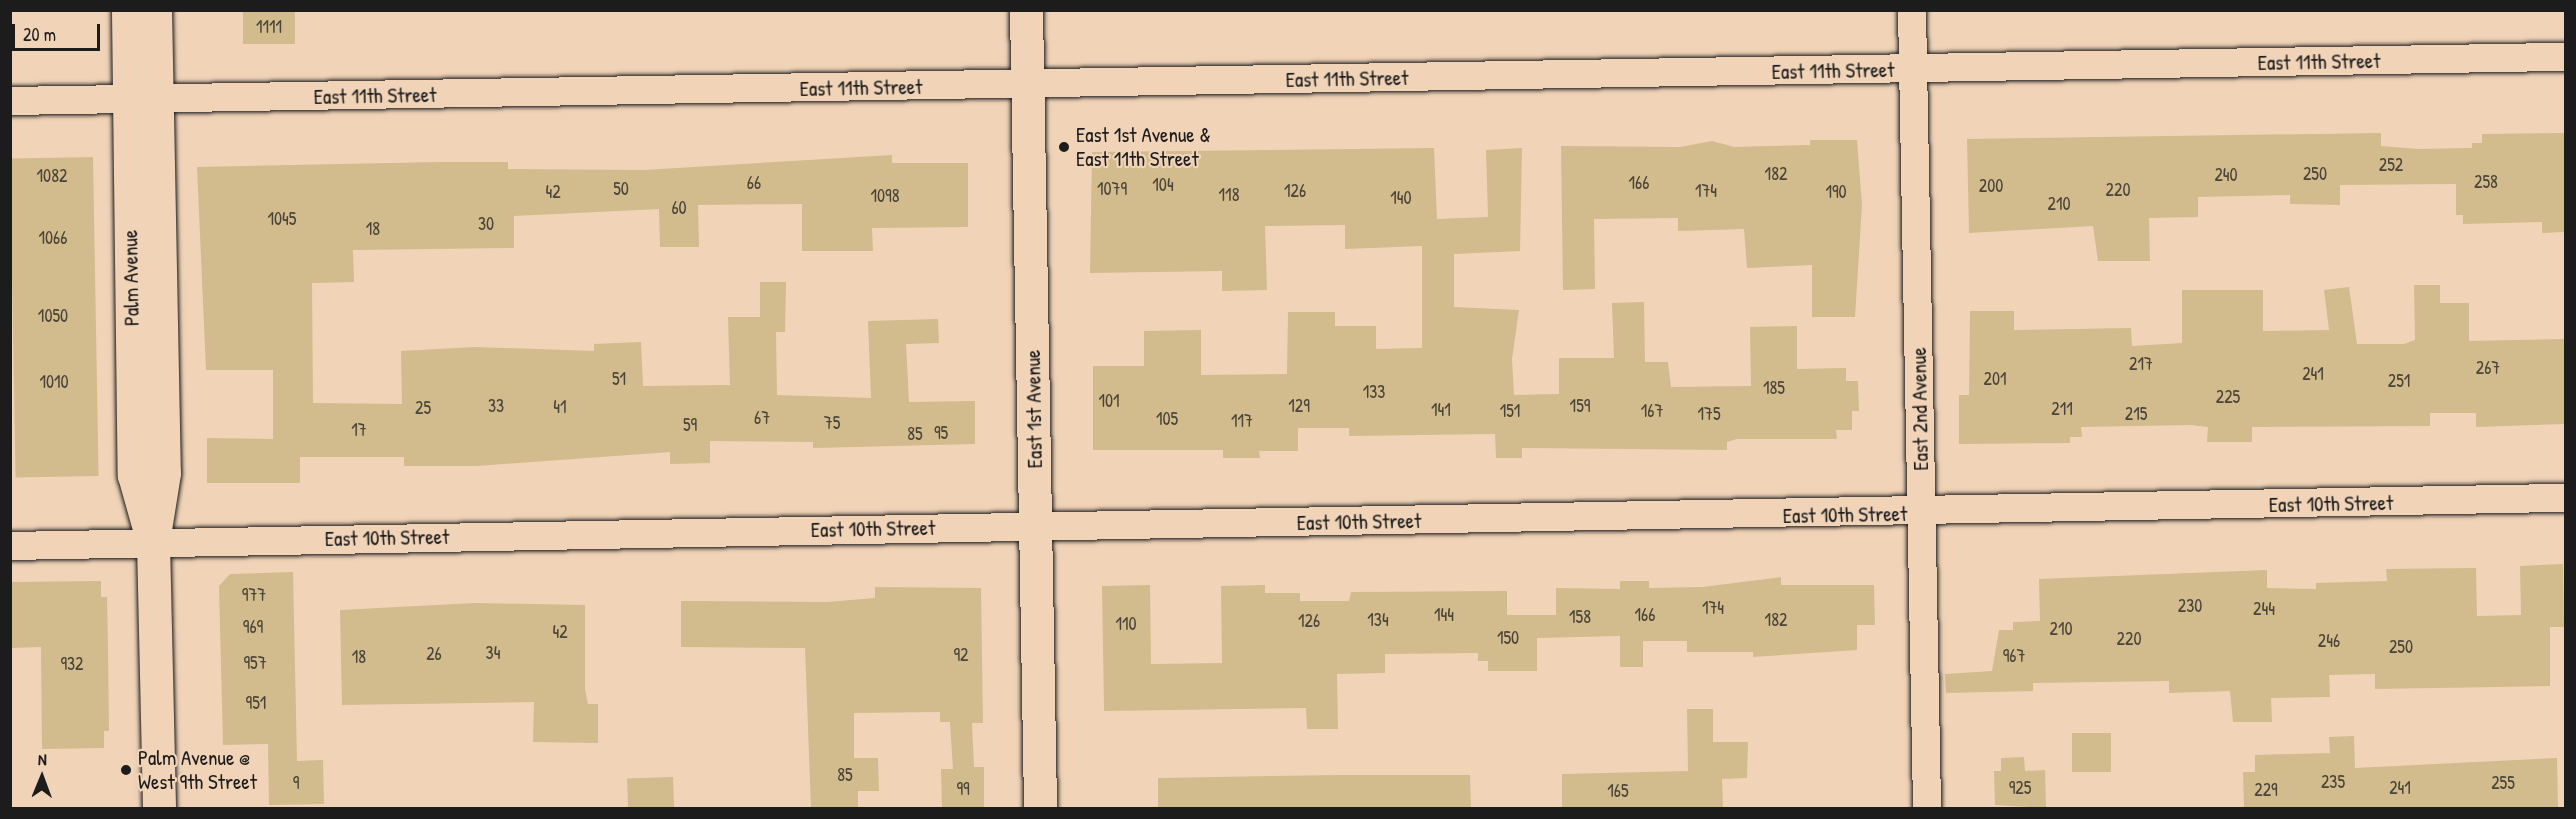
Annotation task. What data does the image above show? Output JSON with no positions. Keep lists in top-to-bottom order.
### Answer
{
  "streets": {
    "main road": ["Palm Avenue", "East 1st Avenue"],
    "street": ["East 11th Street", "East 2nd Avenue", "East 10th Street"]
  },
  "crossings": [
    ["East 11th Street", "Palm Avenue"],
    ["East 11th Street", "East 1st Avenue"],
    ["East 11th Street", "East 2nd Avenue"],
    ["Palm Avenue", "East 10th Street"],
    ["East 1st Avenue", "East 10th Street"],
    ["East 2nd Avenue", "East 10th Street"]
  ],
  "places": ["East 1st Avenue & East 11th Street", "Palm Avenue @ West 9th Street"],
  "house_numbers": [
    "1111",
    "252",
    "182",
    "250",
    "240",
    "1082",
    "258",
    "66",
    "166",
    "104",
    "200",
    "50",
    "1079",
    "220",
    "126",
    "174",
    "42",
    "190",
    "118",
    "1098",
    "140",
    "210",
    "60",
    "1045",
    "30",
    "18",
    "1066",
    "1050",
    "217",
    "267",
    "241",
    "51",
    "201",
    "251",
    "1010",
    "185",
    "133",
    "225",
    "101",
    "33",
    "129",
    "159",
    "41",
    "25",
    "211",
    "141",
    "151",
    "167",
    "175",
    "215",
    "67",
    "105",
    "117",
    "75",
    "59",
    "17",
    "95",
    "85",
    "977",
    "230",
    "174",
    "244",
    "144",
    "166",
    "158",
    "134",
    "182",
    "126",
    "110",
    "969",
    "210",
    "42",
    "150",
    "220",
    "246",
    "250",
    "34",
    "26",
    "92",
    "967",
    "18",
    "957",
    "932",
    "951",
    "85",
    "235",
    "9",
    "255",
    "925",
    "241",
    "99",
    "229",
    "165"
  ],
  "scale_bar": "20 m",
  "north": "top"
}
